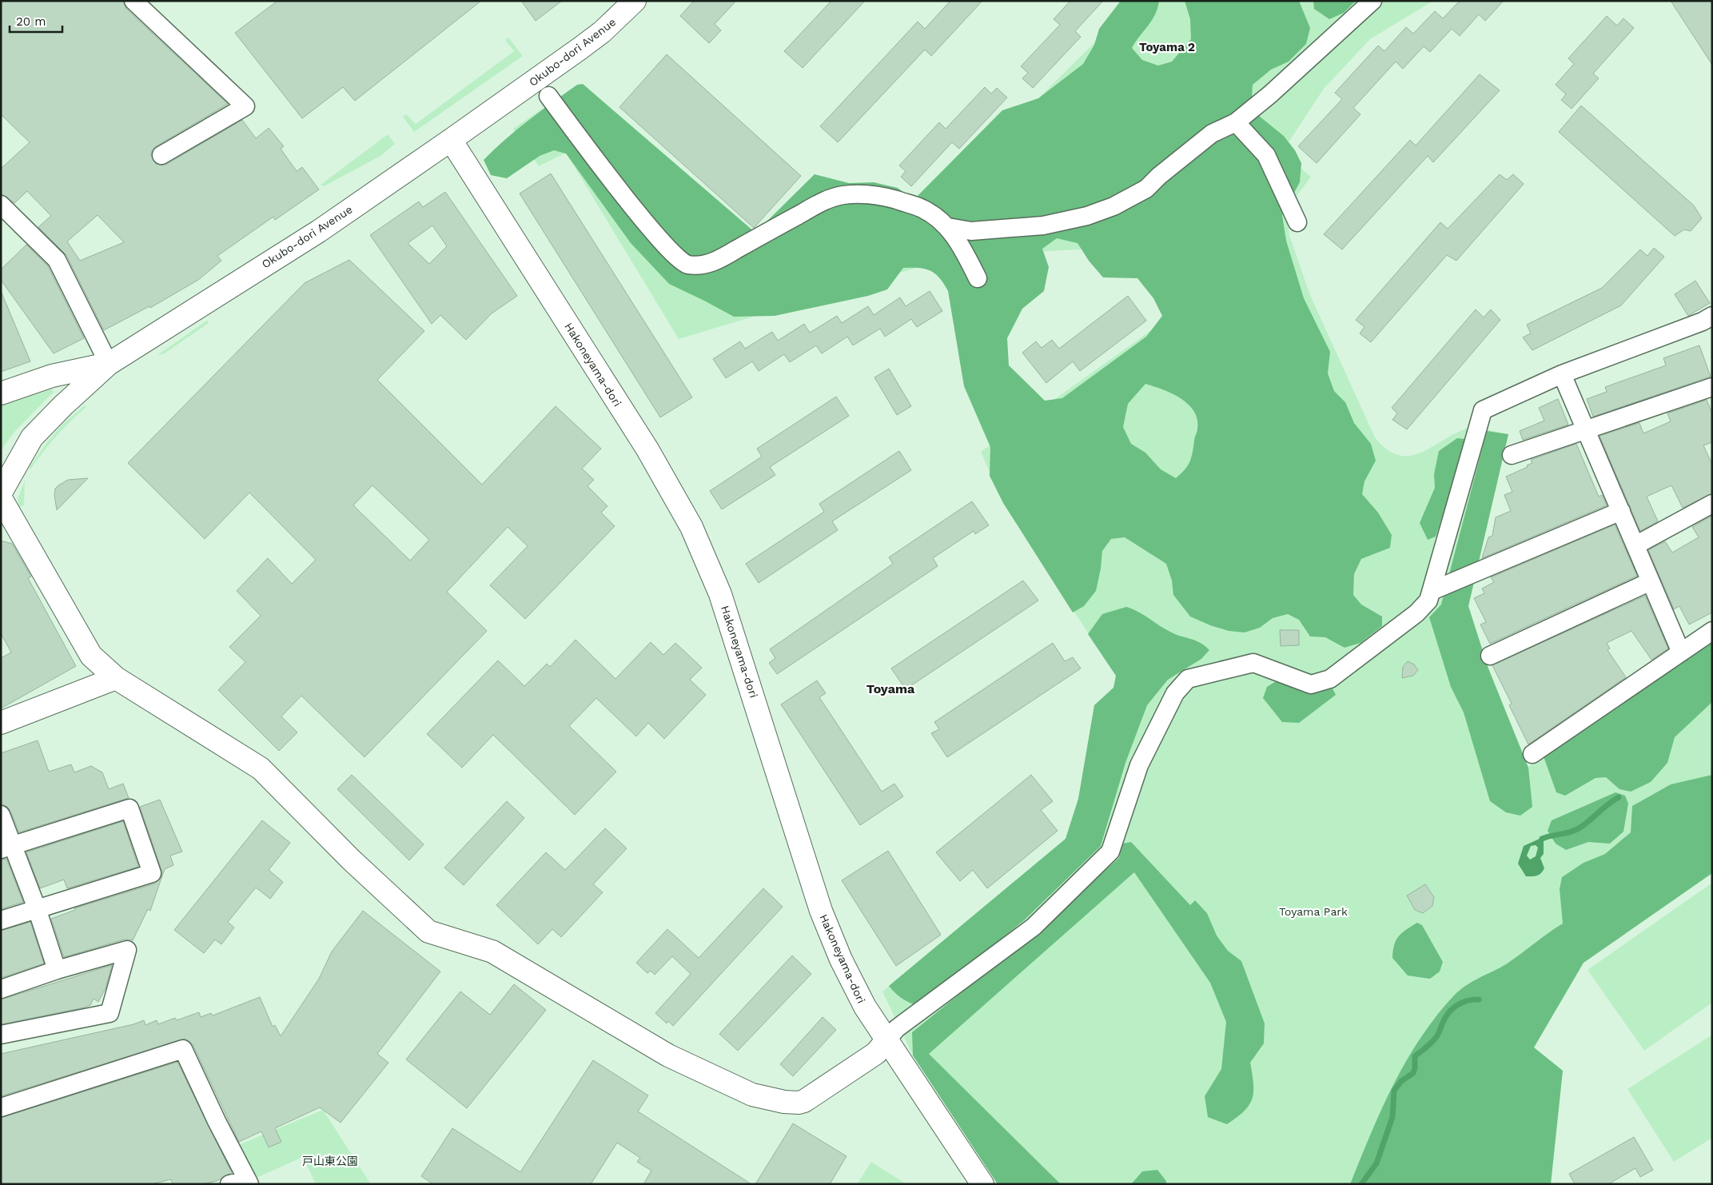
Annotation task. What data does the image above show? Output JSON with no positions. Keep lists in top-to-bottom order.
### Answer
{
  "streets": {
    "street": ["Okubo-dori Avenue", "Hakoneyama-dori"]
  },
  "crossings": [
    ["Okubo-dori Avenue", "Hakoneyama-dori"]
  ],
  "districts": ["Toyama 2", "Toyama"],
  "parks": ["Toyama Park", "戸山東公園"],
  "scale_bar": "20 m"
}
